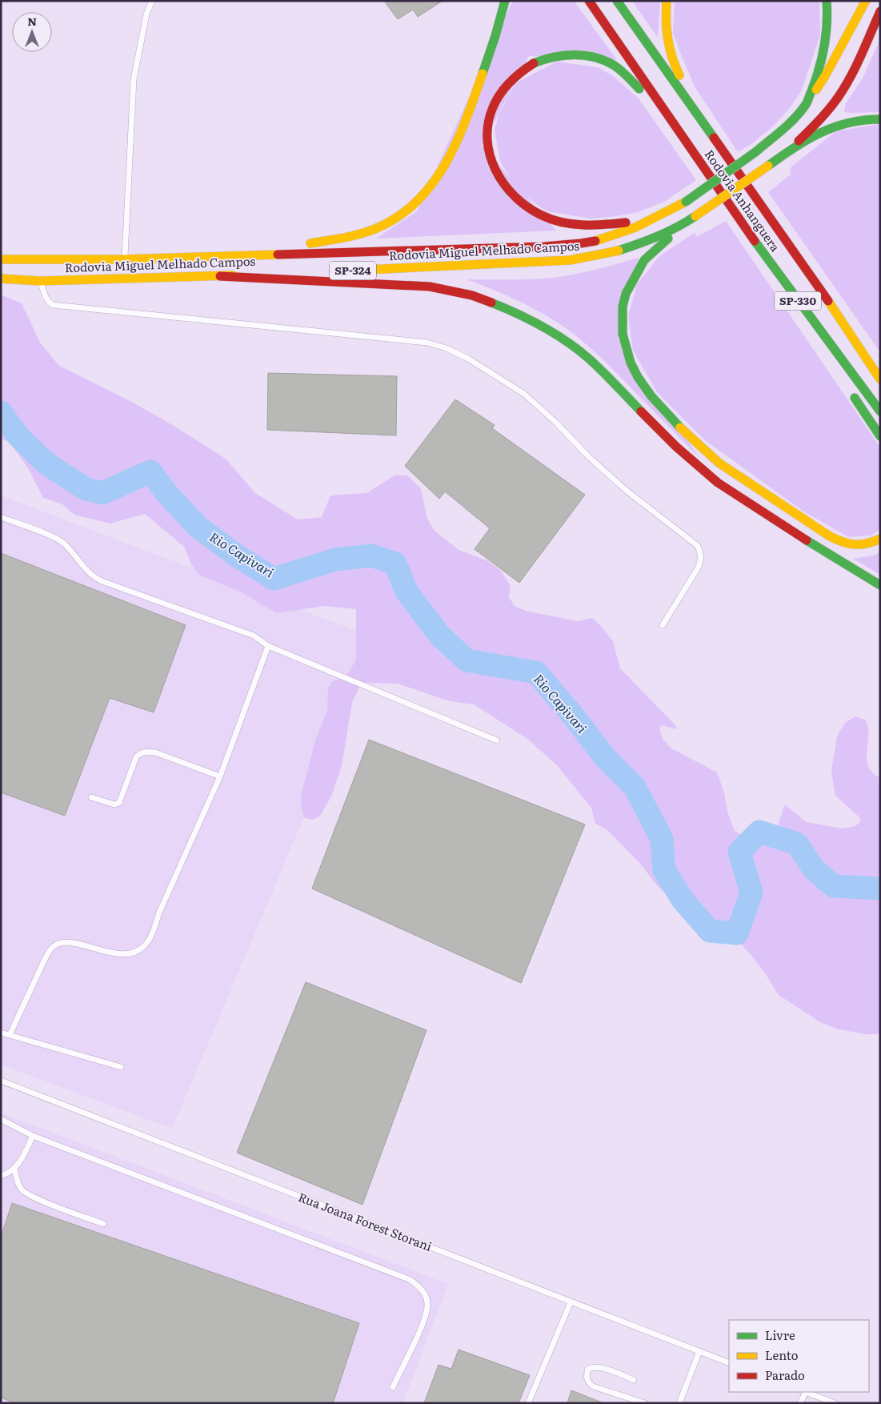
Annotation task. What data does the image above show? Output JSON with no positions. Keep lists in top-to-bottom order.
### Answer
{
  "streets": {
    "main road": [
      "Rodovia Anhanguera",
      "Rodovia Miguel Melhado Campos",
      "SP-324",
      "SP-330"
    ],
    "lane": ["Rua Joana Forest Storani"]
  },
  "water": ["Rio Capivari"],
  "legend": ["Livre", "Lento", "Parado"],
  "north": "top"
}
